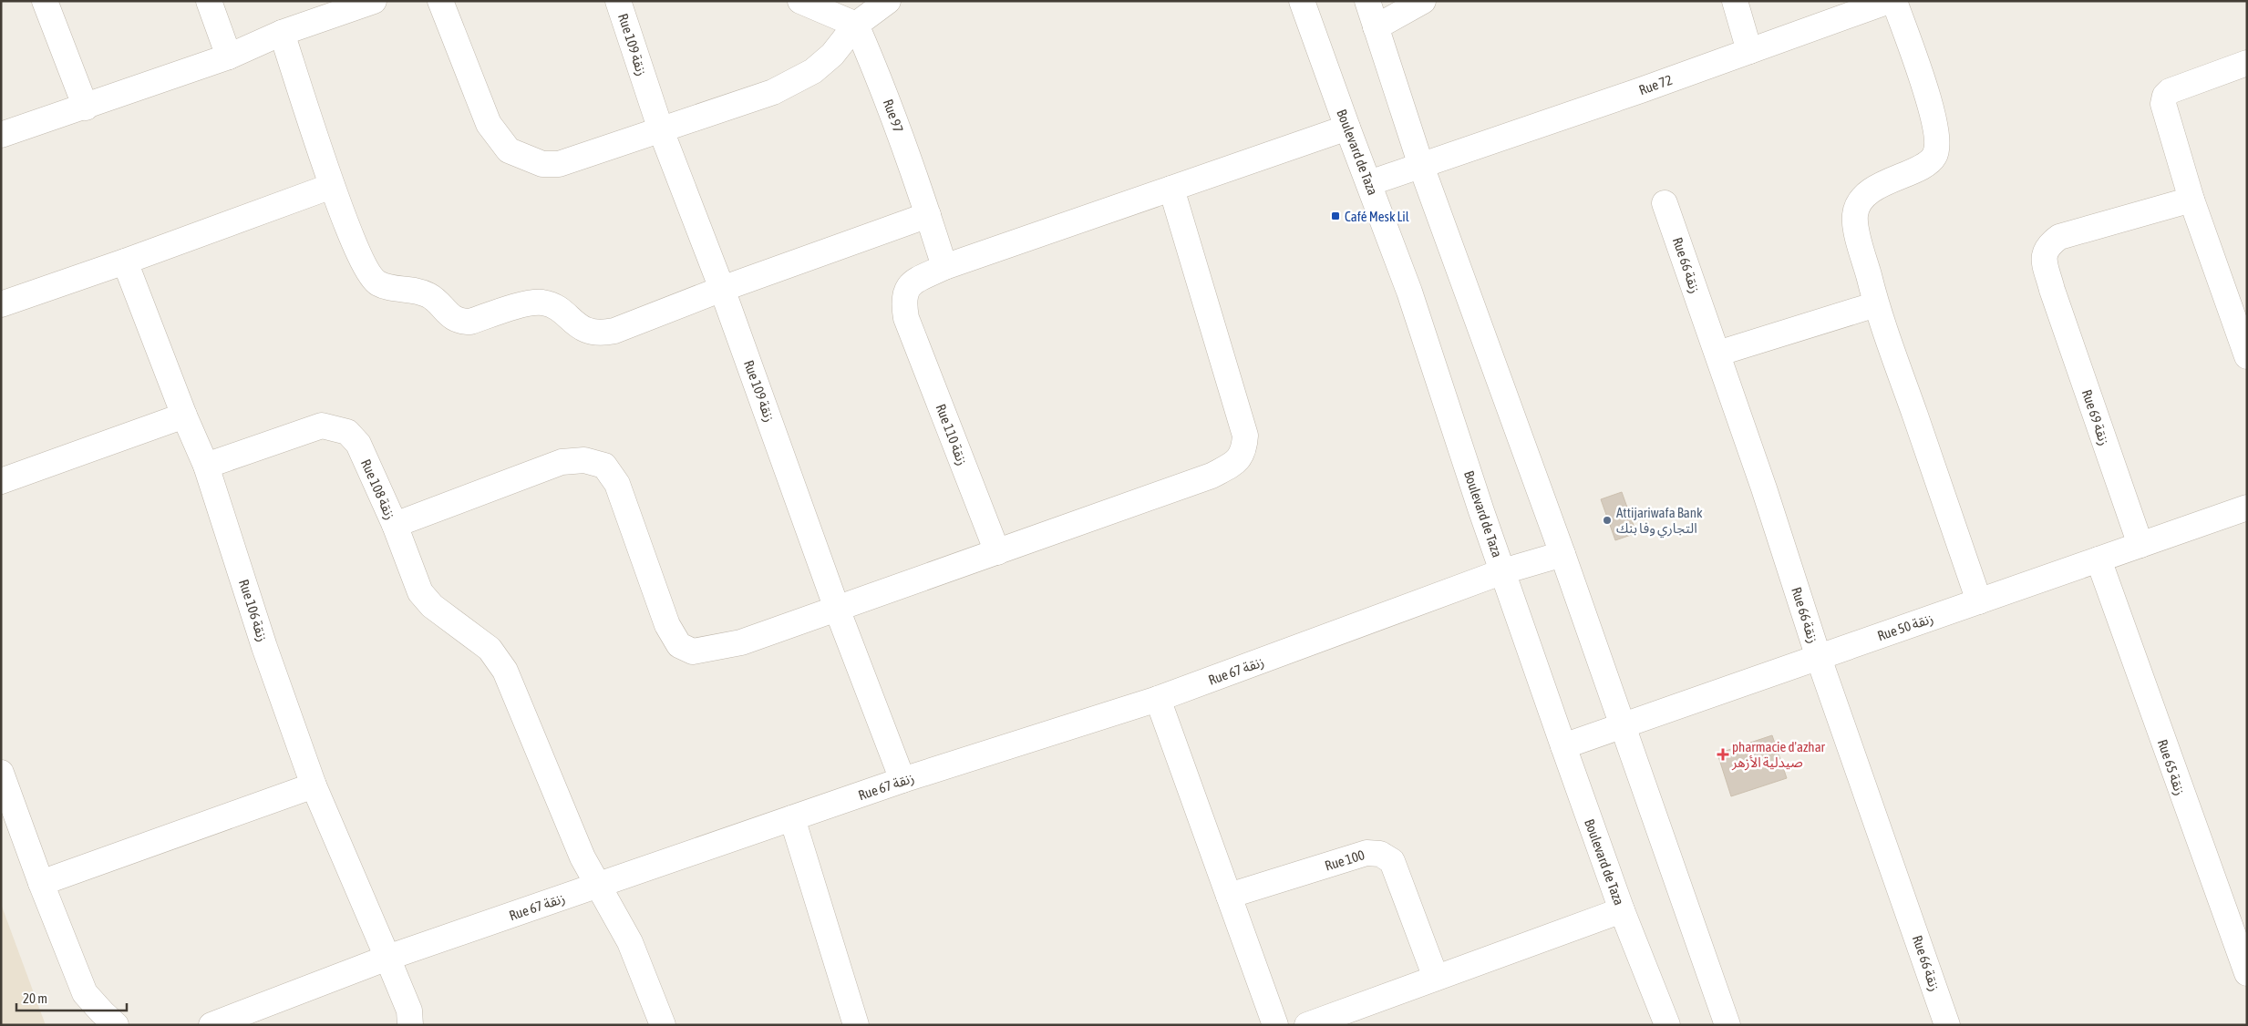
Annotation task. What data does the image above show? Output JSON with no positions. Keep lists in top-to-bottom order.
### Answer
{
  "streets": {
    "street": [
      "Rue 109 زنقة",
      "Rue 72",
      "Rue 97",
      "Boulevard de Taza",
      "Rue 66 زنقة",
      "Rue 69 زنقة",
      "Rue 110 زنقة",
      "Rue 108 زنقة",
      "Rue 106 زنقة",
      "Rue 50 زنقة",
      "Rue 67 زنقة",
      "Rue 65 زنقة",
      "Rue 100"
    ]
  },
  "crossings": [
    ["Rue 109 زنقة", "Rue 67 زنقة"],
    ["Rue 72", "Boulevard de Taza"],
    ["Rue 97", "Rue 110 زنقة"],
    ["Boulevard de Taza", "Rue 110 زنقة"],
    ["Boulevard de Taza", "Rue 50 زنقة"],
    ["Boulevard de Taza", "Rue 67 زنقة"],
    ["Rue 66 زنقة", "Rue 50 زنقة"],
    ["Rue 69 زنقة", "Rue 50 زنقة"],
    ["Rue 108 زنقة", "Rue 106 زنقة"],
    ["Rue 108 زنقة", "Rue 67 زنقة"],
    ["Rue 106 زنقة", "Rue 67 زنقة"],
    ["Rue 50 زنقة", "Rue 65 زنقة"]
  ],
  "places": {
    "transit": ["Café Mesk Lil"],
    "other": ["Attijariwafa Bank التجاري وفا بنك"],
    "health": ["pharmacie d'azhar صيدلية الأزهر"]
  },
  "scale_bar": "20 m"
}
